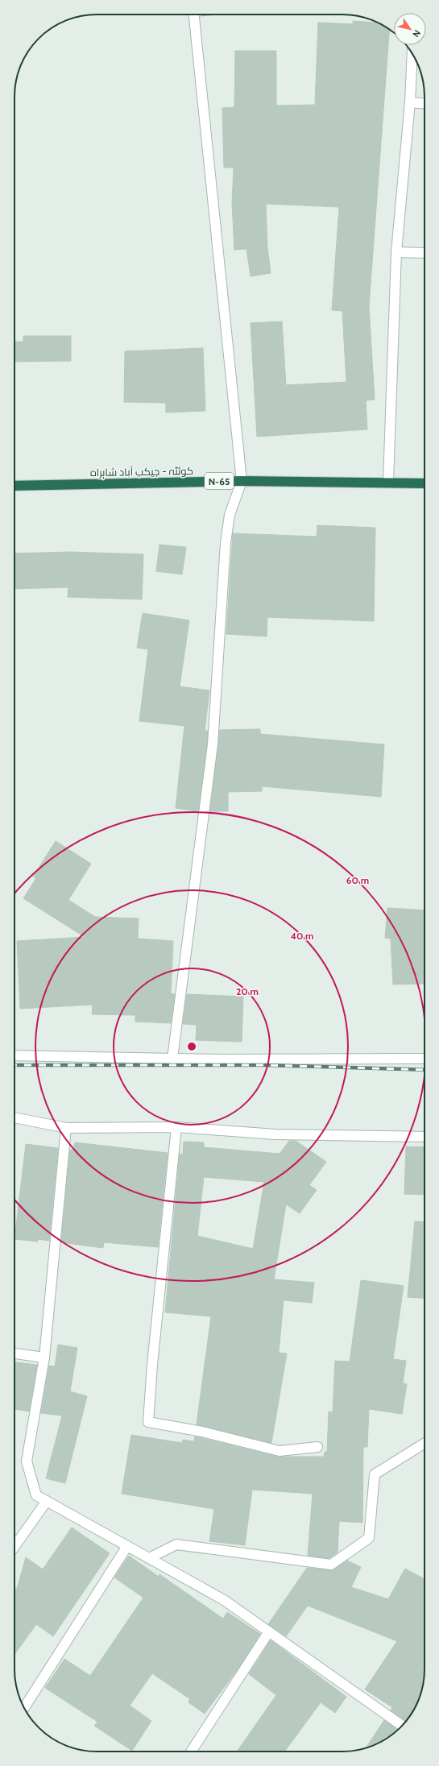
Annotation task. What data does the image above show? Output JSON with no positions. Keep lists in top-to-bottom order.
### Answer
{
  "streets": {
    "highway": ["کوئٹہ - جیکب آباد شاہراہ", "N-65"]
  },
  "north": "bottom right",
  "rings": ["60 m", "40 m", "20 m"]
}
